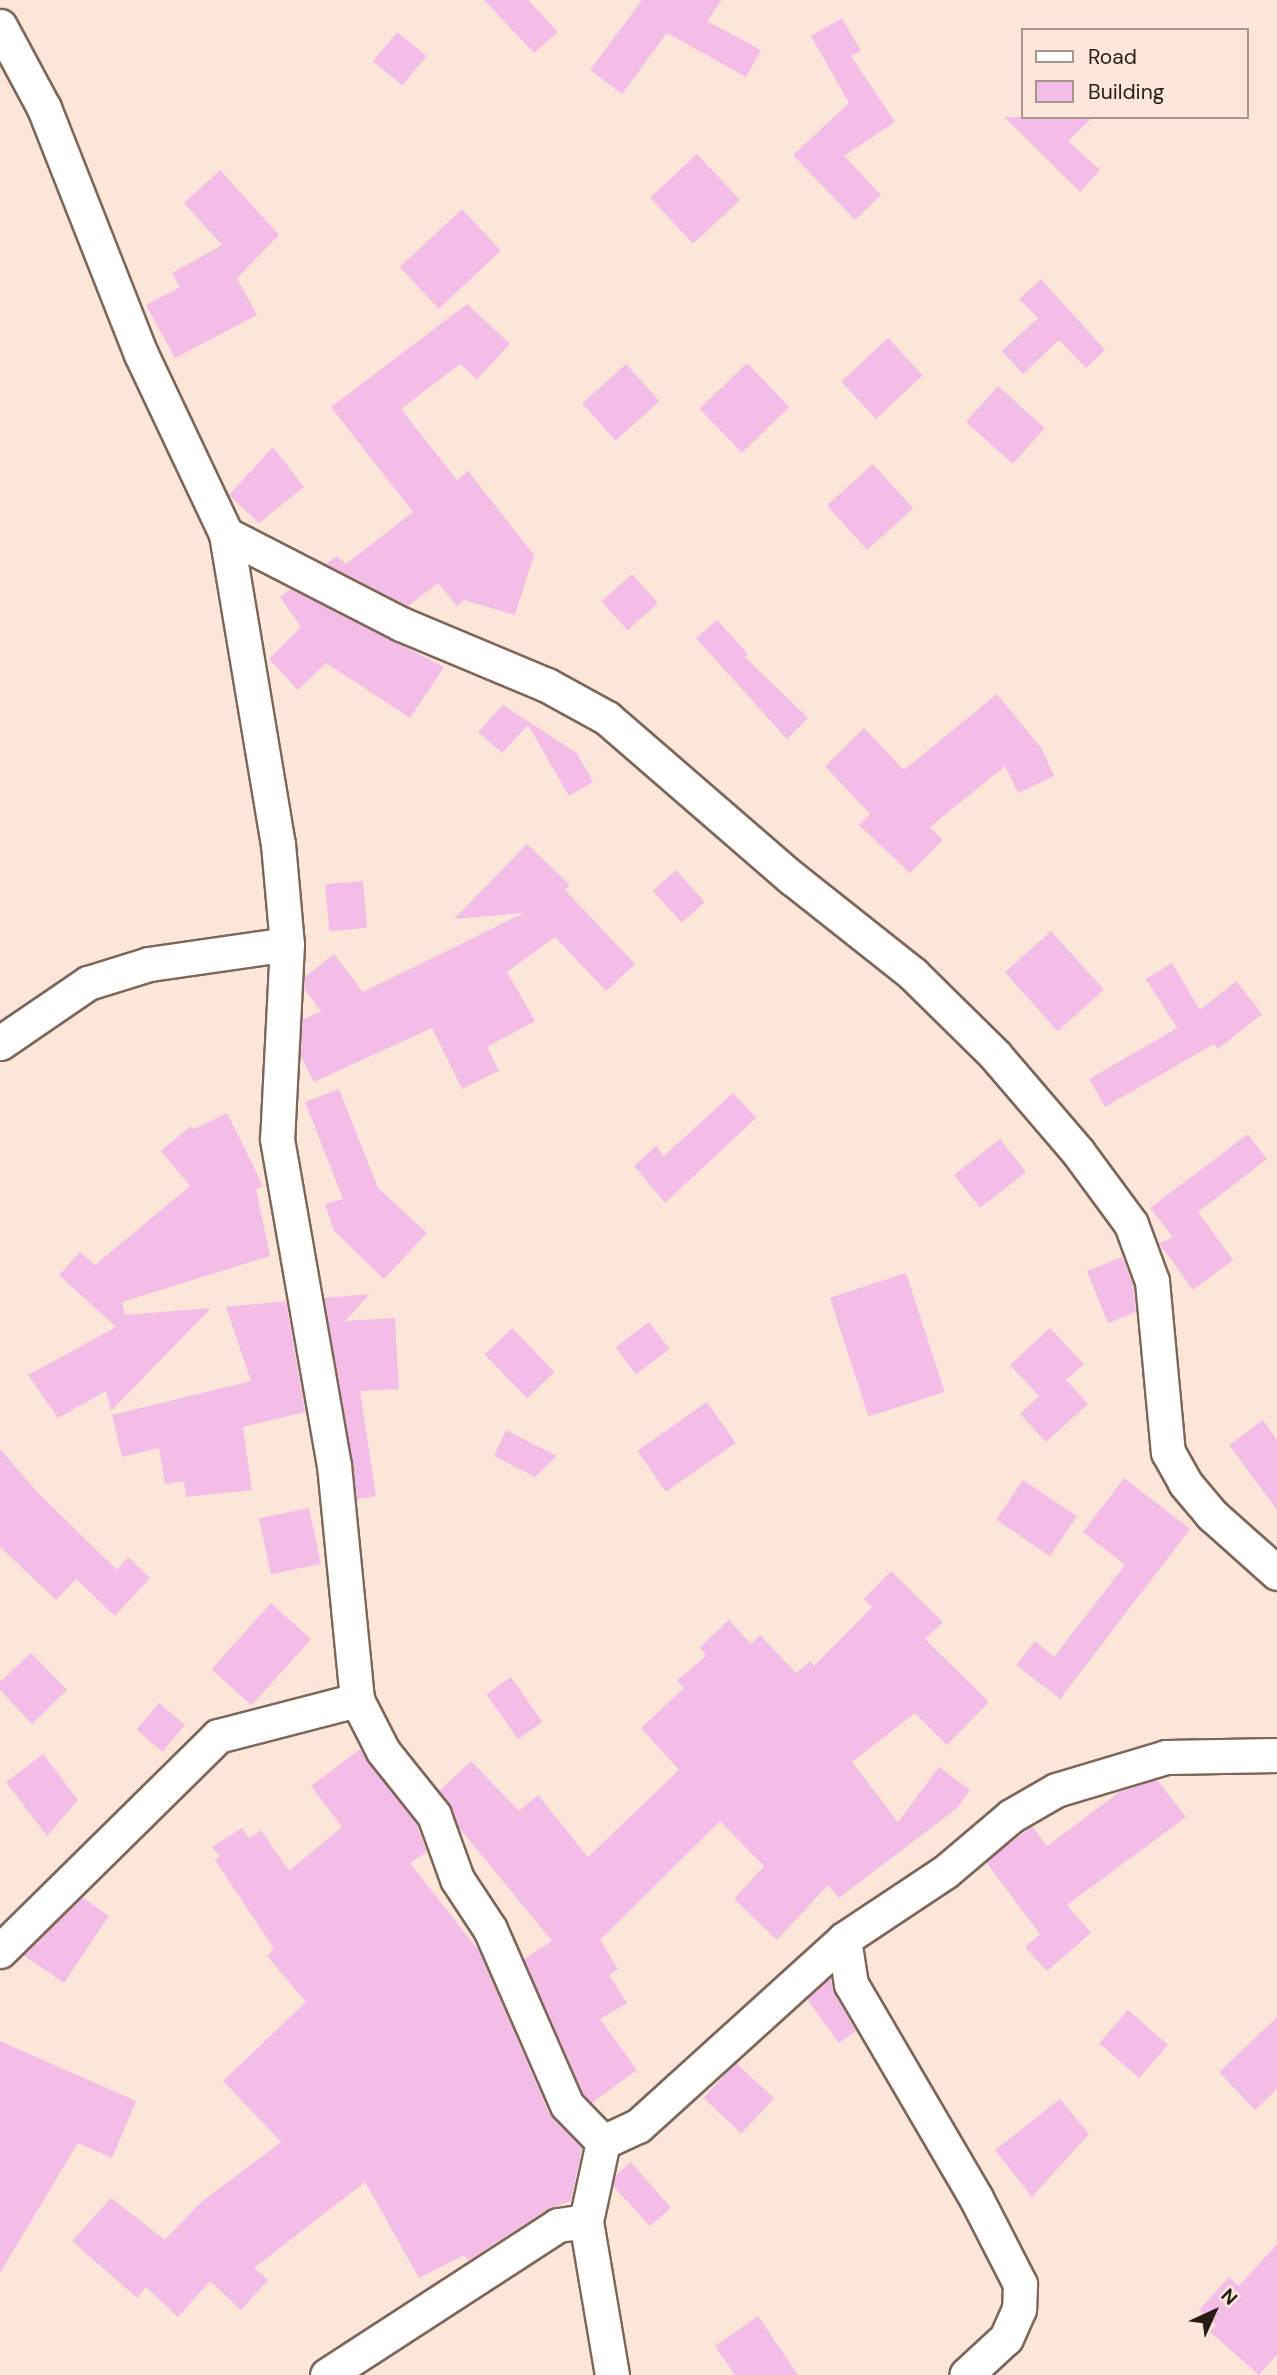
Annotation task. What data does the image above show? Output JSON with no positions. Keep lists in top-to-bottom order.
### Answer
{
  "legend": ["Road", "Building"],
  "north": "top right"
}
